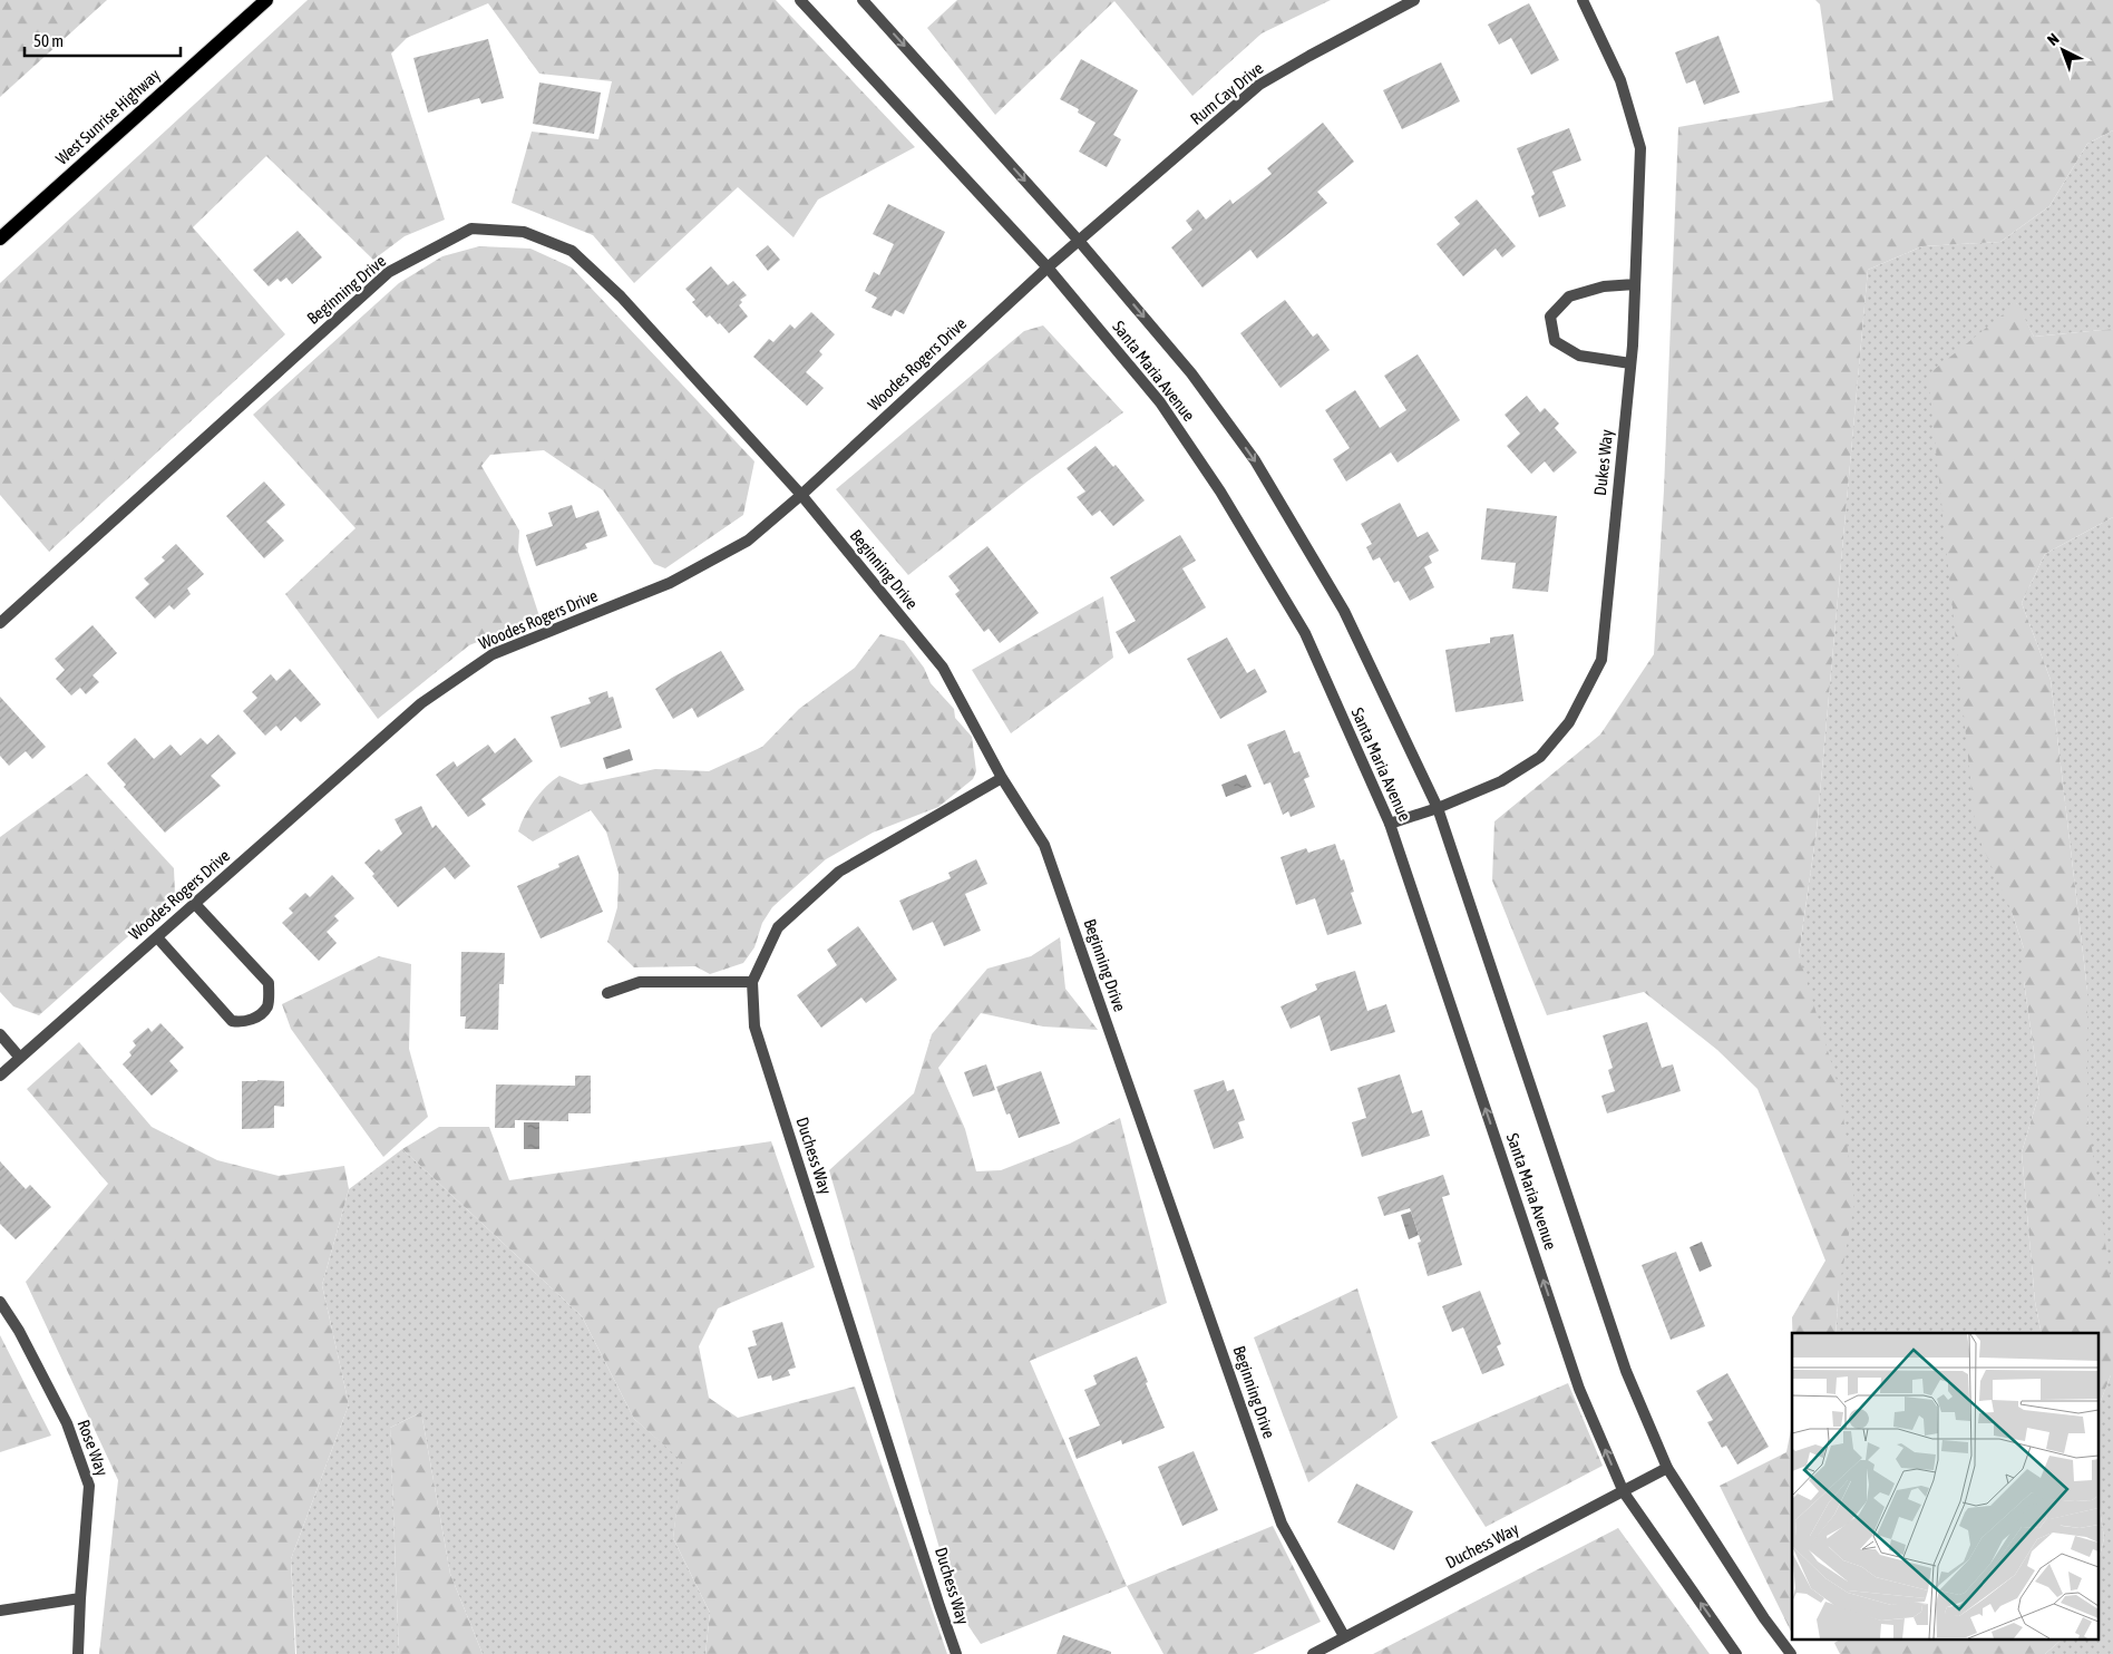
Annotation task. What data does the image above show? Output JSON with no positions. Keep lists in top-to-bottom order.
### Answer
{
  "streets": {
    "main road": ["West Sunrise Highway"],
    "street": [
      "Rum Cay Drive",
      "Beginning Drive",
      "Woodes Rogers Drive",
      "Santa Maria Avenue",
      "Dukes Way",
      "Duchess Way",
      "Rose Way"
    ]
  },
  "crossings": [
    ["Rum Cay Drive", "Woodes Rogers Drive"],
    ["Rum Cay Drive", "Santa Maria Avenue"],
    ["Beginning Drive", "Woodes Rogers Drive"],
    ["Beginning Drive", "Duchess Way"],
    ["Woodes Rogers Drive", "Santa Maria Avenue"],
    ["Santa Maria Avenue", "Dukes Way"],
    ["Santa Maria Avenue", "Duchess Way"]
  ],
  "scale_bar": "50 m",
  "north": "top left"
}
